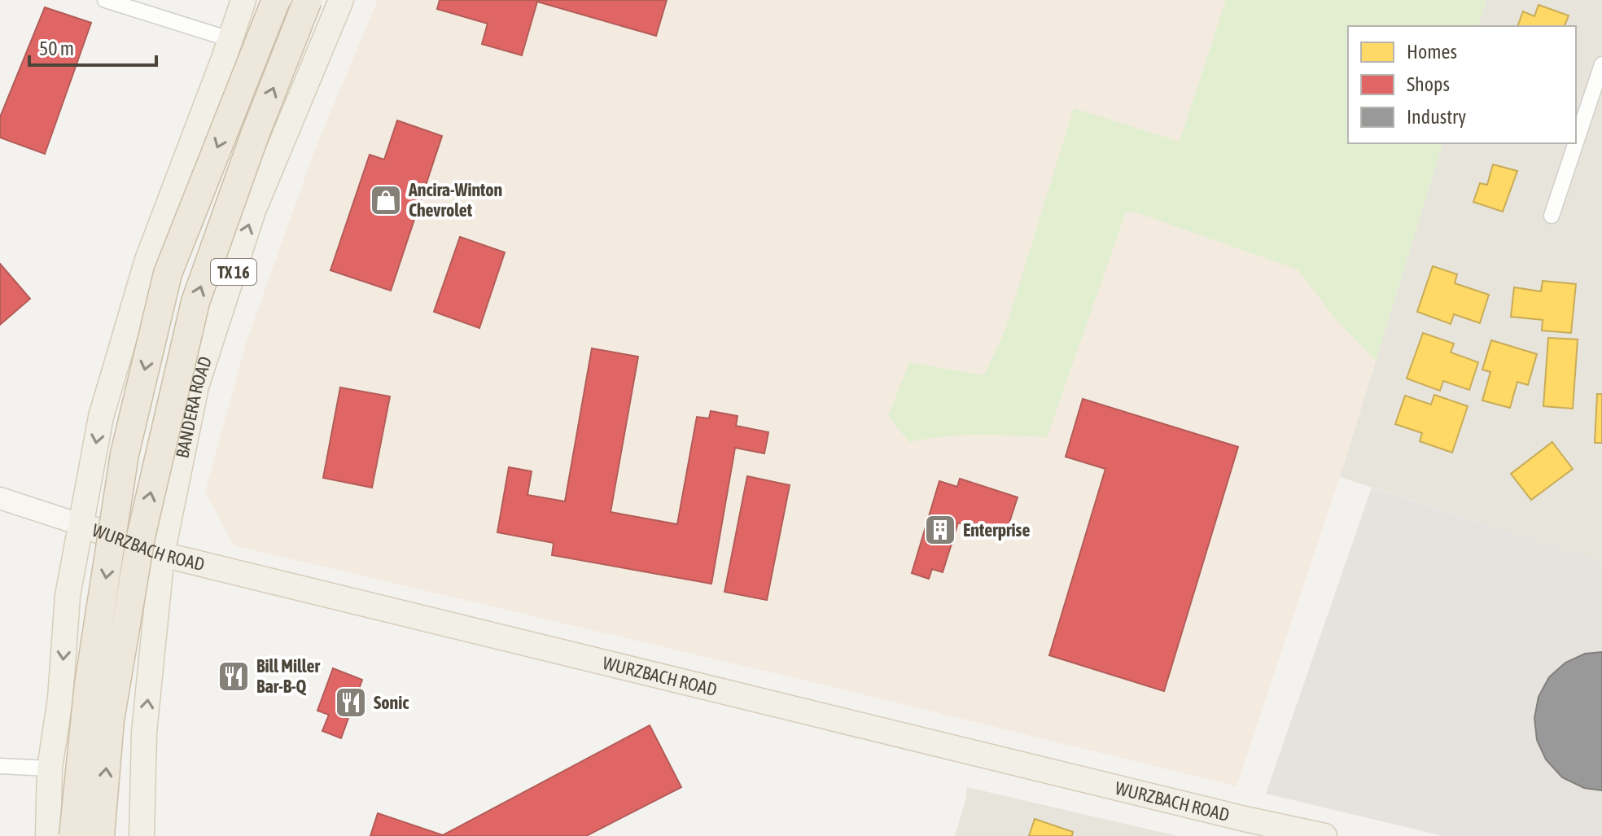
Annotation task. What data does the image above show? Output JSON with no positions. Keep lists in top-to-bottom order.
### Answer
{
  "streets": {
    "main road": ["TX 16", "BANDERA ROAD", "WURZBACH ROAD"]
  },
  "crossings": [
    ["BANDERA ROAD", "WURZBACH ROAD"]
  ],
  "places": {
    "shop": ["Ancira-Winton Chevrolet"],
    "building": ["Enterprise"],
    "restaurant": ["Bill Miller Bar-B-Q", "Sonic"]
  },
  "legend": ["Homes", "Shops", "Industry"],
  "scale_bar": "50 m"
}
